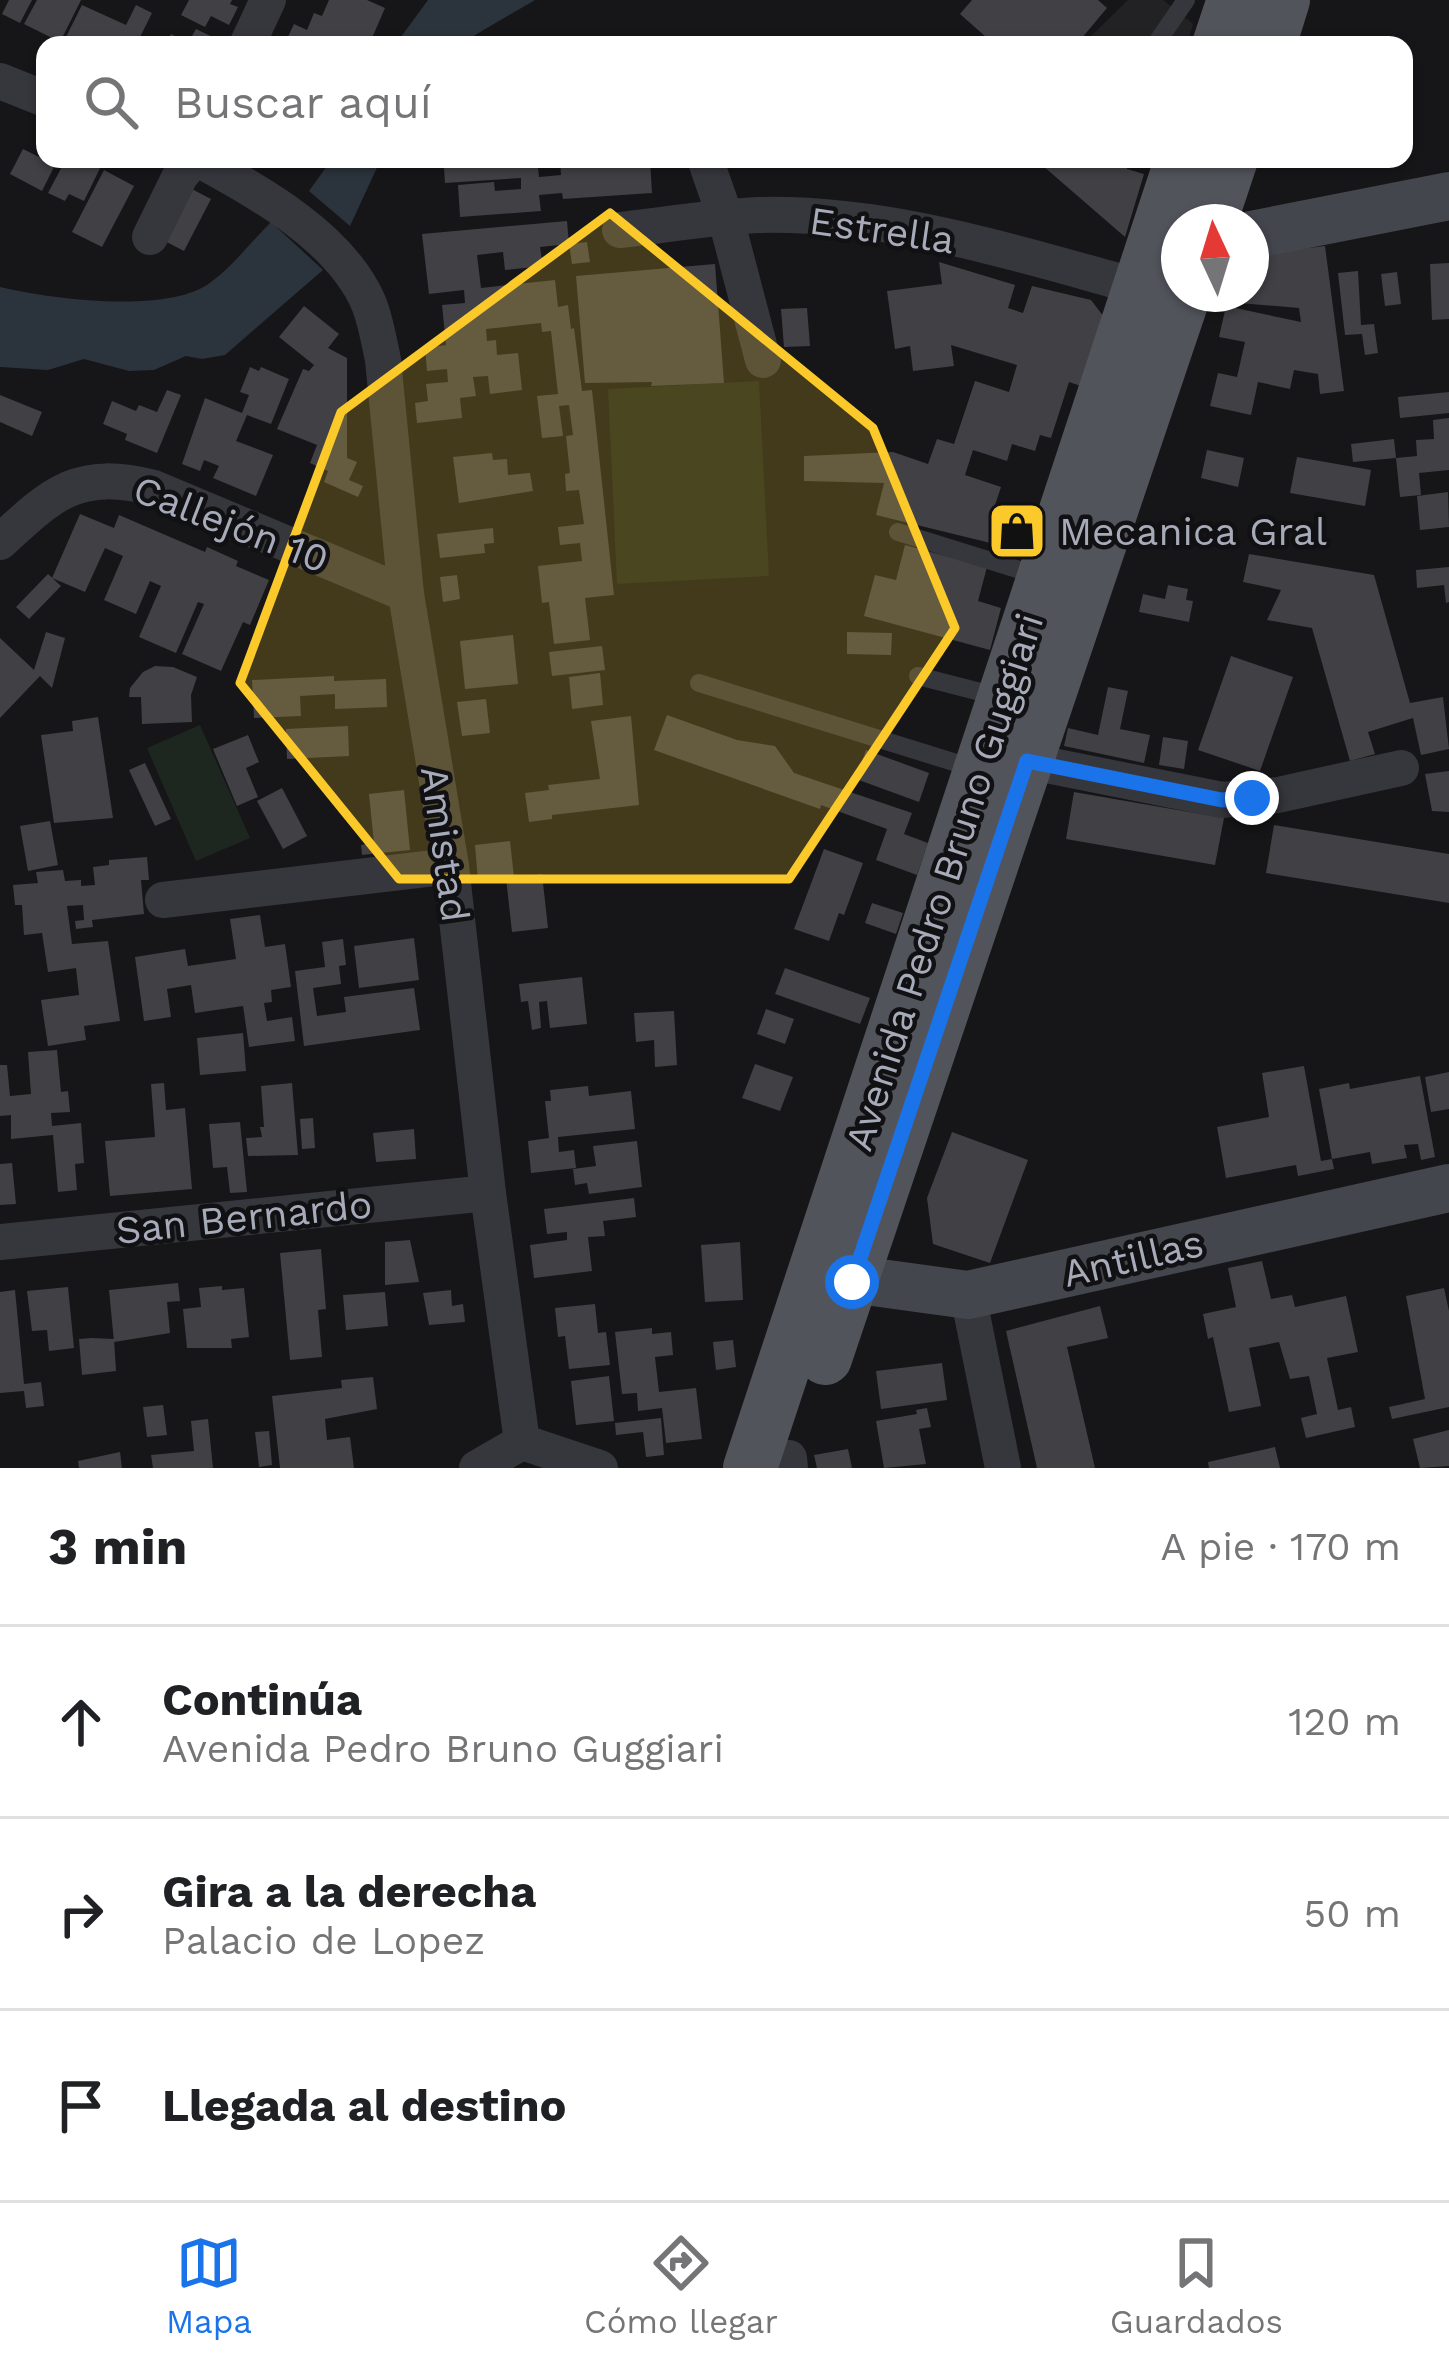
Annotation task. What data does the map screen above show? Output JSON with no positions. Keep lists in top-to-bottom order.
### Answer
{
  "streets": {
    "main road": ["Avenida Pedro Bruno Guggiari"],
    "street": [
      "Estrella",
      "Callejón 10",
      "Amistad",
      "San Bernardo",
      "Antillas"
    ]
  },
  "crossings": [
    ["Callejón 10", "Amistad"],
    ["Amistad", "San Bernardo"],
    ["Avenida Pedro Bruno Guggiari", "Antillas"]
  ],
  "places": {
    "shop": ["Mecanica Gral"]
  },
  "north": "top",
  "page": {
    "search": "Buscar aquí",
    "heading": ["3 min", "A pie · 170 m"],
    "list": [
      ["Continúa", "Avenida Pedro Bruno Guggiari", "120 m"],
      ["Gira a la derecha", "Palacio de Lopez", "50 m"],
      "Llegada al destino"
    ],
    "nav": ["Mapa", "Cómo llegar", "Guardados"]
  }
}
